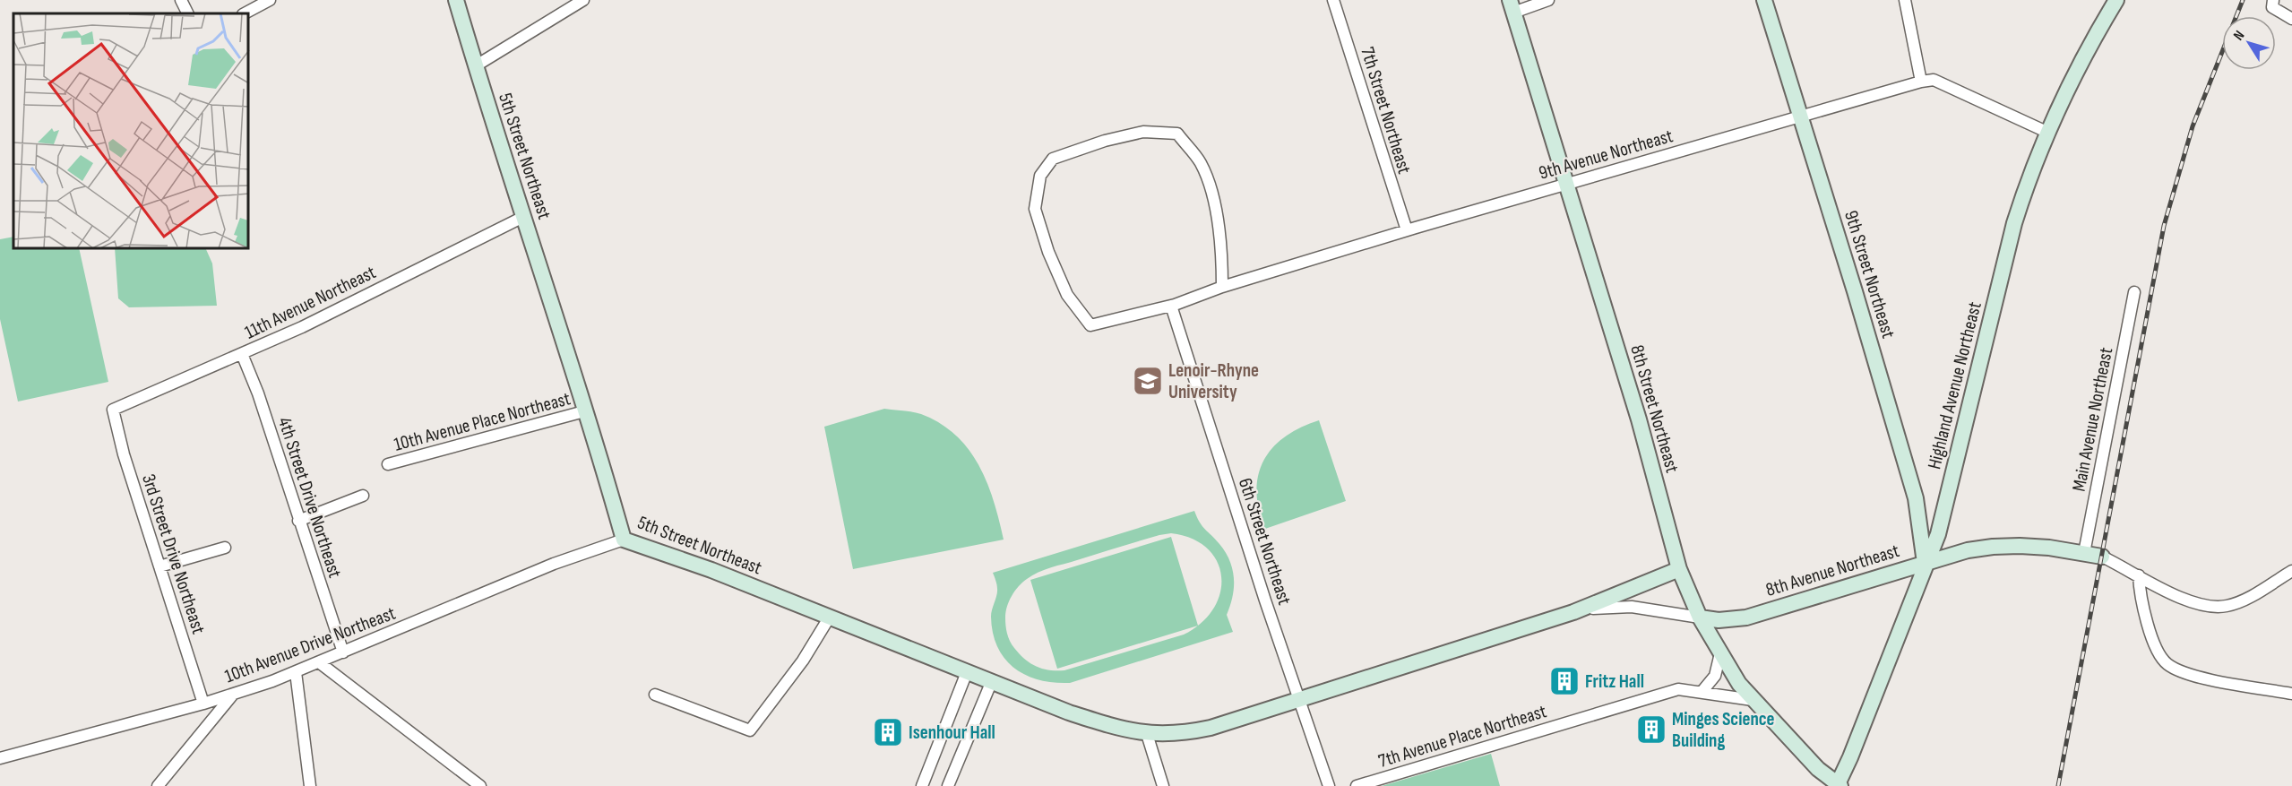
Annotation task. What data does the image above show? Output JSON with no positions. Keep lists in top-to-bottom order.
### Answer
{
  "streets": {
    "main road": [
      "5th Street Northeast",
      "9th Street Northeast",
      "Highland Avenue Northeast",
      "8th Street Northeast",
      "8th Avenue Northeast"
    ],
    "street": [
      "7th Street Northeast",
      "9th Avenue Northeast",
      "11th Avenue Northeast",
      "Main Avenue Northeast",
      "10th Avenue Place Northeast",
      "4th Street Drive Northeast",
      "6th Street Northeast",
      "3rd Street Drive Northeast",
      "10th Avenue Drive Northeast",
      "7th Avenue Place Northeast"
    ]
  },
  "crossings": [
    ["7th Street Northeast", "9th Avenue Northeast"],
    ["9th Avenue Northeast", "9th Street Northeast"],
    ["9th Avenue Northeast", "Highland Avenue Northeast"],
    ["9th Avenue Northeast", "8th Street Northeast"],
    ["9th Avenue Northeast", "6th Street Northeast"],
    ["5th Street Northeast", "11th Avenue Northeast"],
    ["5th Street Northeast", "8th Street Northeast"],
    ["5th Street Northeast", "10th Avenue Place Northeast"],
    ["5th Street Northeast", "6th Street Northeast"],
    ["5th Street Northeast", "8th Avenue Northeast"],
    ["5th Street Northeast", "10th Avenue Drive Northeast"],
    ["9th Street Northeast", "Highland Avenue Northeast"],
    ["9th Street Northeast", "8th Avenue Northeast"],
    ["11th Avenue Northeast", "4th Street Drive Northeast"],
    ["11th Avenue Northeast", "3rd Street Drive Northeast"],
    ["Highland Avenue Northeast", "8th Street Northeast"],
    ["Highland Avenue Northeast", "8th Avenue Northeast"],
    ["8th Street Northeast", "8th Avenue Northeast"],
    ["8th Street Northeast", "7th Avenue Place Northeast"],
    ["Main Avenue Northeast", "8th Avenue Northeast"],
    ["4th Street Drive Northeast", "10th Avenue Drive Northeast"],
    ["3rd Street Drive Northeast", "10th Avenue Drive Northeast"]
  ],
  "places": {
    "school or university": ["Lenoir-Rhyne University"],
    "building": ["Fritz Hall", "Minges Science Building", "Isenhour Hall"]
  },
  "north": "top left"
}
